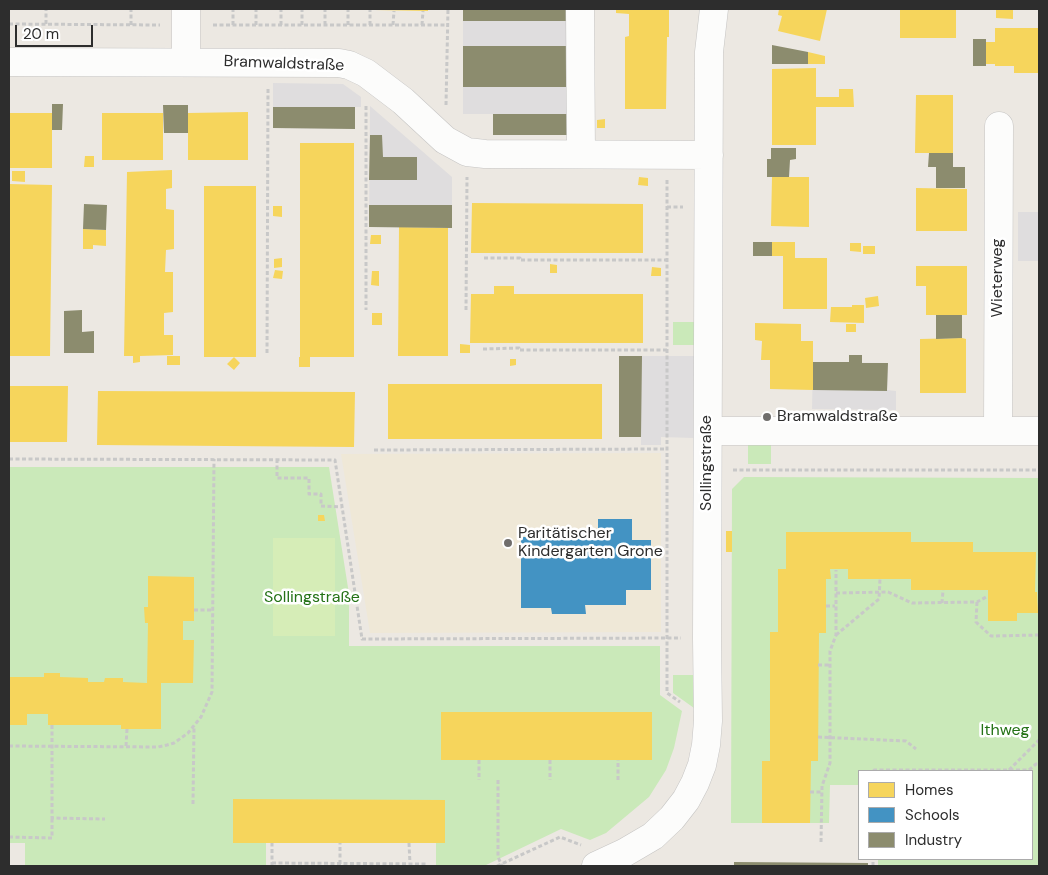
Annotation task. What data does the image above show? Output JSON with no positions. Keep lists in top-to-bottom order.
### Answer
{
  "streets": {
    "street": ["Bramwaldstraße", "Wieterweg", "Sollingstraße"]
  },
  "parks": ["Sollingstraße", "Ithweg"],
  "places": ["Bramwaldstraße", "Paritätischer Kindergarten Grone"],
  "legend": ["Homes", "Schools", "Industry"],
  "scale_bar": "20 m"
}
